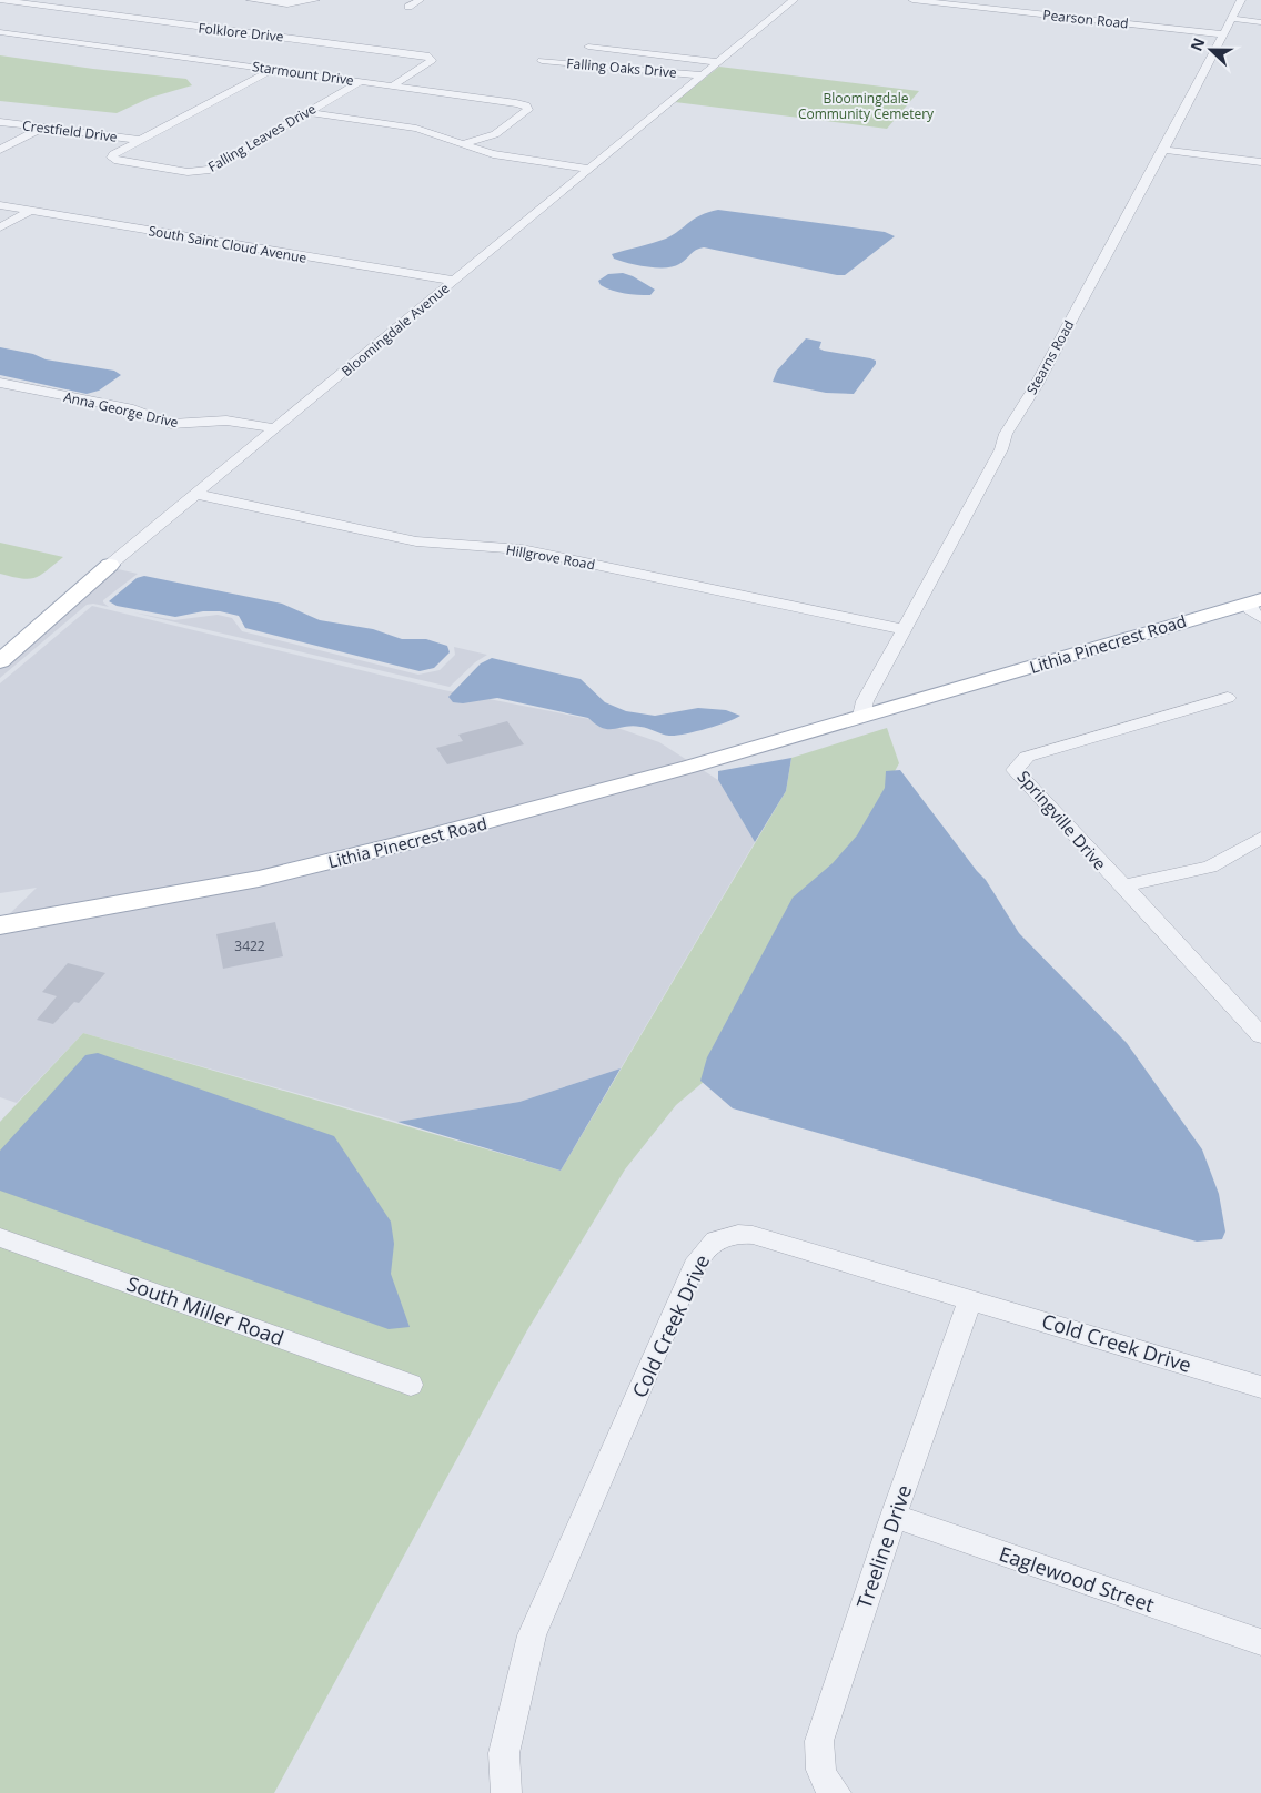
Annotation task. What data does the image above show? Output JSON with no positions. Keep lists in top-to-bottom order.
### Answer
{
  "streets": {
    "main road": ["Bloomingdale Avenue", "Lithia Pinecrest Road"],
    "street": [
      "Pearson Road",
      "Folklore Drive",
      "Falling Oaks Drive",
      "Starmount Drive",
      "Crestfield Drive",
      "Falling Leaves Drive",
      "South Saint Cloud Avenue",
      "Stearns Road",
      "Anna George Drive",
      "Hillgrove Road",
      "Springville Drive",
      "South Miller Road",
      "Cold Creek Drive",
      "Treeline Drive",
      "Eaglewood Street"
    ]
  },
  "crossings": [
    ["Pearson Road", "Stearns Road"],
    ["Folklore Drive", "Starmount Drive"],
    ["Falling Oaks Drive", "Bloomingdale Avenue"],
    ["Starmount Drive", "Falling Leaves Drive"],
    ["Crestfield Drive", "Falling Leaves Drive"],
    ["South Saint Cloud Avenue", "Bloomingdale Avenue"],
    ["Bloomingdale Avenue", "Anna George Drive"],
    ["Bloomingdale Avenue", "Hillgrove Road"],
    ["Stearns Road", "Hillgrove Road"],
    ["Stearns Road", "Lithia Pinecrest Road"],
    ["Cold Creek Drive", "Treeline Drive"],
    ["Treeline Drive", "Eaglewood Street"]
  ],
  "parks": ["Bloomingdale Community Cemetery"],
  "house_numbers": ["3422"],
  "north": "left"
}
